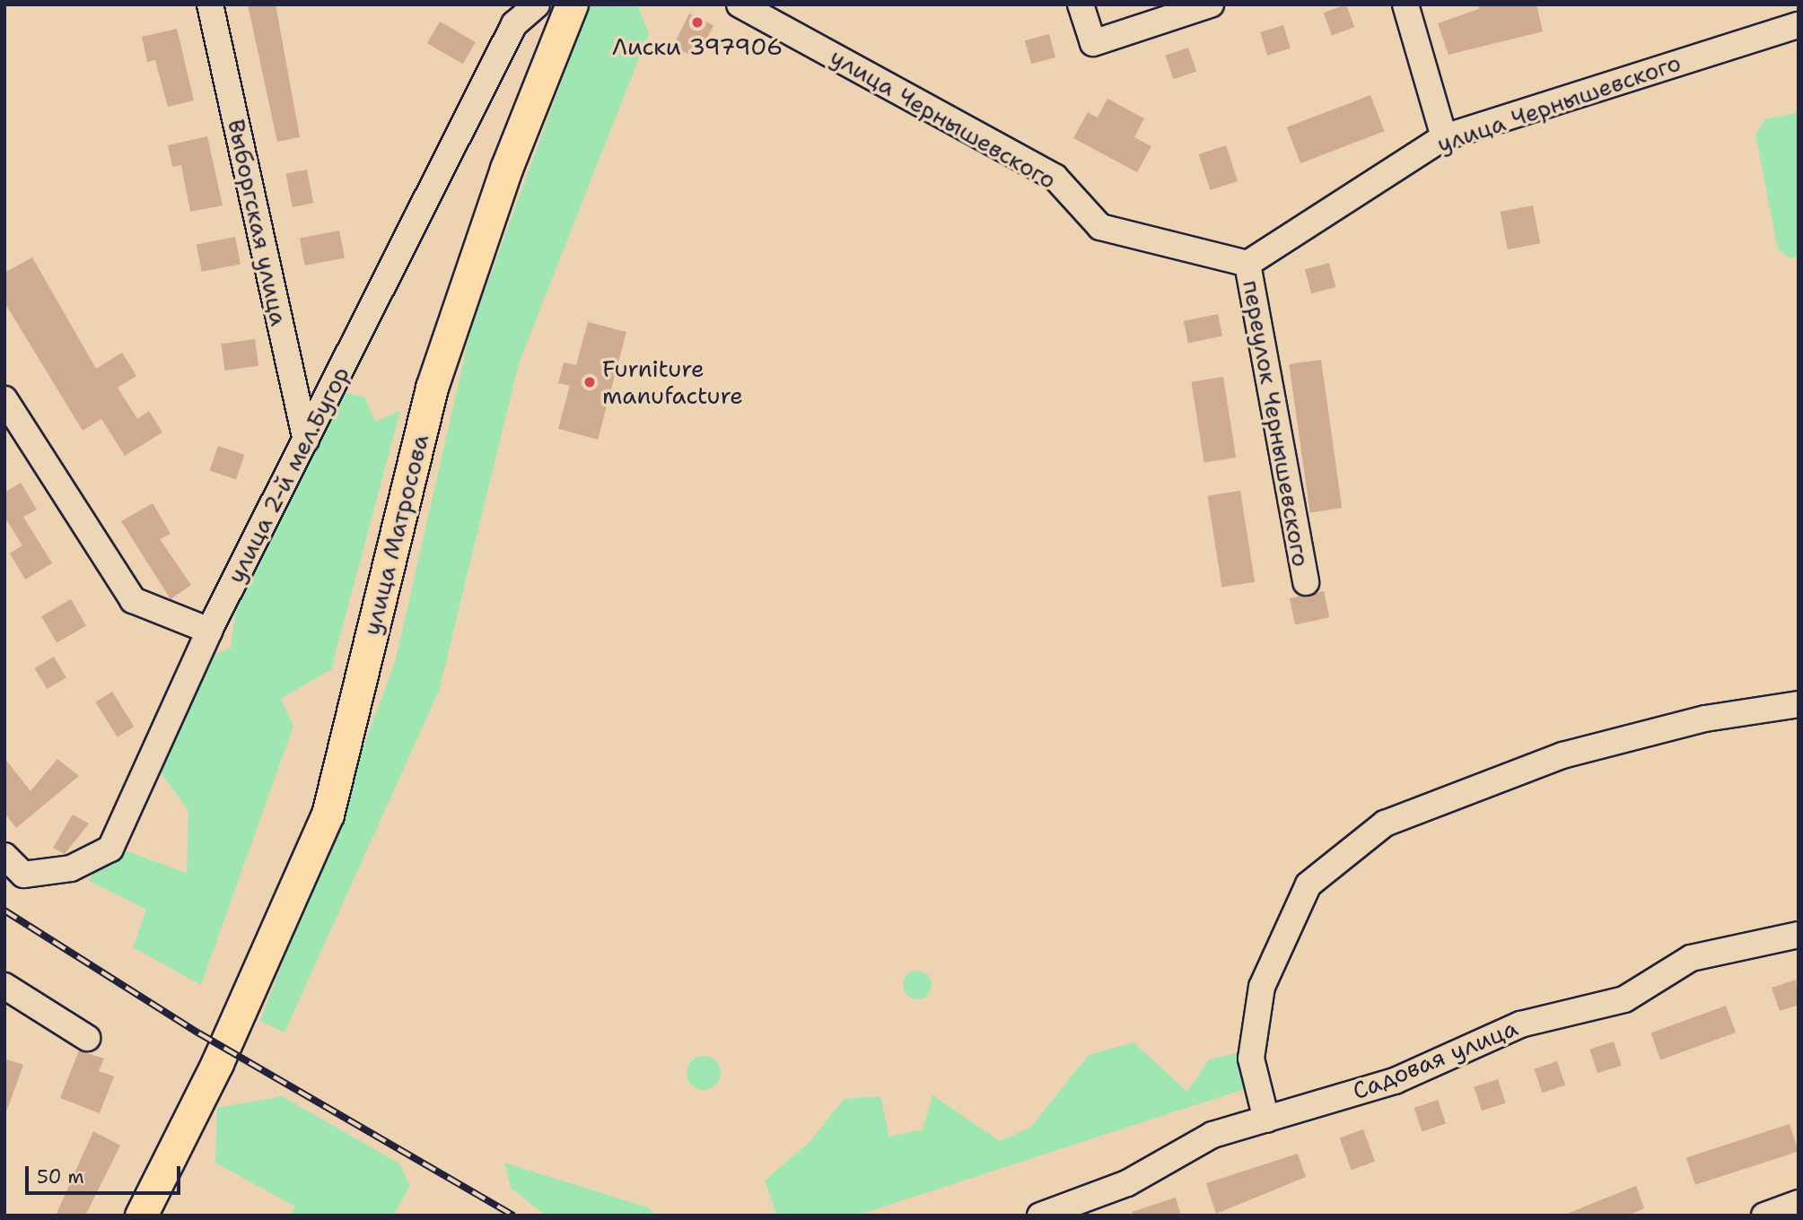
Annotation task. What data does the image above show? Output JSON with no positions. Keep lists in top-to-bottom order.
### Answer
{
  "streets": {
    "main road": ["улица Матросова"],
    "street": [
      "улица Чернышевского",
      "Выборгская улица",
      "переулок Чернышевского",
      "улица 2-й мел.Бугор",
      "Садовая улица"
    ]
  },
  "crossings": [
    ["улица Чернышевского", "переулок Чернышевского"],
    ["Выборгская улица", "улица 2-й мел.Бугор"]
  ],
  "places": ["Лиски 397906", "Furniture manufacture"],
  "scale_bar": "50 m"
}
